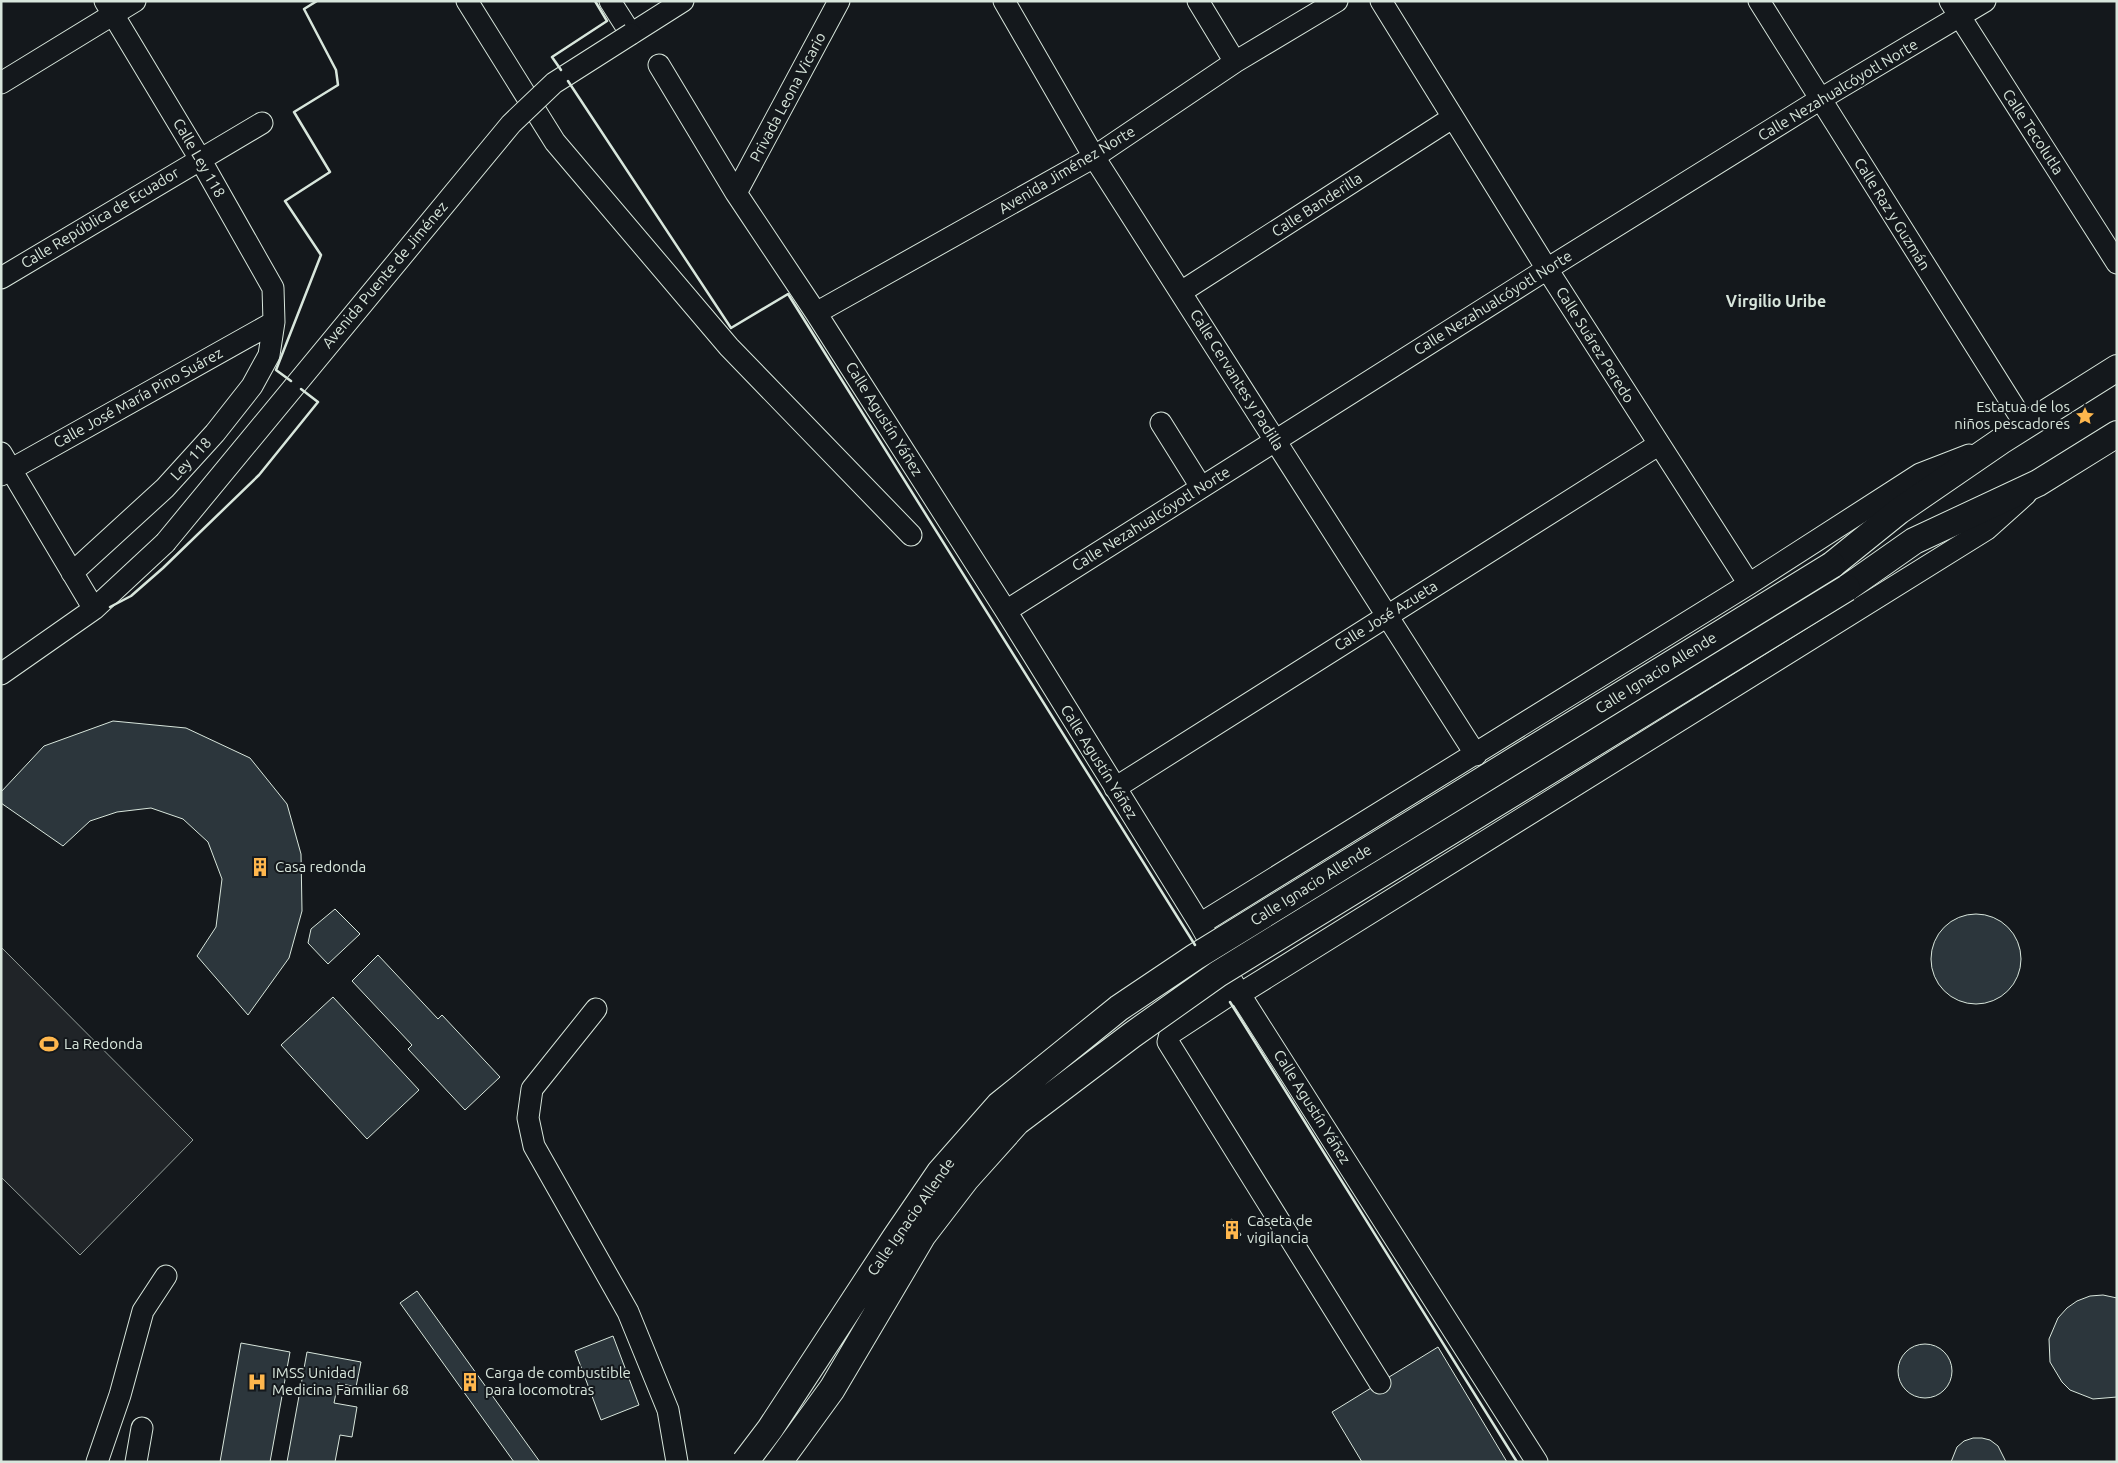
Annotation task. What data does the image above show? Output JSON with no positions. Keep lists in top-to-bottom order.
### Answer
{
  "streets": {
    "main road": ["Calle Ignacio Allende"],
    "street": [
      "Calle Nezahualcóyotl Norte",
      "Privada Leona Vicario",
      "Calle Tecolutla",
      "Calle Ley 118",
      "Avenida Jiménez Norte",
      "Calle Banderilla",
      "Calle Raz y Guzmán",
      "Calle República de Ecuador",
      "Avenida Puente de Jiménez",
      "Calle Suárez Peredo",
      "Calle Cervantes y Padilla",
      "Calle José María Pino Suárez",
      "Calle Agustín Yáñez",
      "Ley 118",
      "Calle José Azueta"
    ]
  },
  "crossings": [
    ["Calle Nezahualcóyotl Norte", "Calle Tecolutla"],
    ["Calle Nezahualcóyotl Norte", "Calle Raz y Guzmán"],
    ["Calle Nezahualcóyotl Norte", "Calle Suárez Peredo"],
    ["Calle Nezahualcóyotl Norte", "Calle Cervantes y Padilla"],
    ["Calle Nezahualcóyotl Norte", "Calle Agustín Yáñez"],
    ["Privada Leona Vicario", "Calle Agustín Yáñez"],
    ["Calle Ley 118", "Calle República de Ecuador"],
    ["Calle Ley 118", "Calle José María Pino Suárez"],
    ["Calle Ley 118", "Ley 118"],
    ["Avenida Jiménez Norte", "Calle Cervantes y Padilla"],
    ["Avenida Jiménez Norte", "Calle Agustín Yáñez"],
    ["Calle Banderilla", "Calle Suárez Peredo"],
    ["Calle Banderilla", "Calle Cervantes y Padilla"],
    ["Calle Raz y Guzmán", "Calle Ignacio Allende"],
    ["Calle Suárez Peredo", "Calle José Azueta"],
    ["Calle Suárez Peredo", "Calle Ignacio Allende"],
    ["Calle Cervantes y Padilla", "Calle José Azueta"],
    ["Calle Cervantes y Padilla", "Calle Ignacio Allende"],
    ["Calle José María Pino Suárez", "Ley 118"],
    ["Calle Agustín Yáñez", "Calle José Azueta"],
    ["Calle Agustín Yáñez", "Calle Ignacio Allende"]
  ],
  "districts": ["Virgilio Uribe"],
  "places": {
    "place": ["Estatua de los niños pescadores"],
    "building": ["Casa redonda", "Caseta de vigilancia", "Carga de combustible para locomotras"],
    "sports": ["La Redonda"],
    "hospital": ["IMSS Unidad Medicina Familiar 68"]
  }
}
